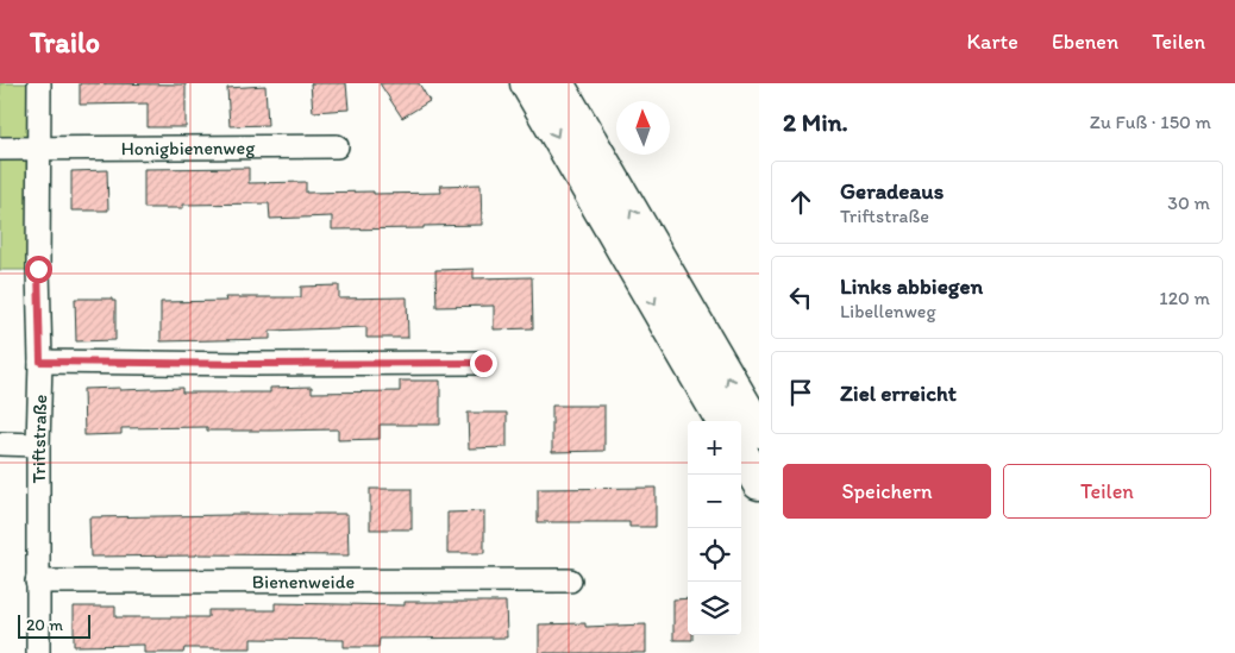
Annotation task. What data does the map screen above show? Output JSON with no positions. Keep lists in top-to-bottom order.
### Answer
{
  "streets": {
    "street": ["Honigbienenweg", "Triftstraße", "Bienenweide"]
  },
  "crossings": [
    ["Honigbienenweg", "Triftstraße"],
    ["Triftstraße", "Bienenweide"]
  ],
  "scale_bar": "20 m",
  "north": "top",
  "page": {
    "header": "Trailo",
    "nav": ["Karte", "Ebenen", "Teilen"],
    "heading": ["2 Min.", "Zu Fuß · 150 m"],
    "list": [
      ["Geradeaus", "Triftstraße", "30 m"],
      ["Links abbiegen", "Libellenweg", "120 m"],
      "Ziel erreicht"
    ],
    "map_buttons": ["+", "−"],
    "buttons": ["Speichern", "Teilen"],
    "scale": "20 m"
  }
}
